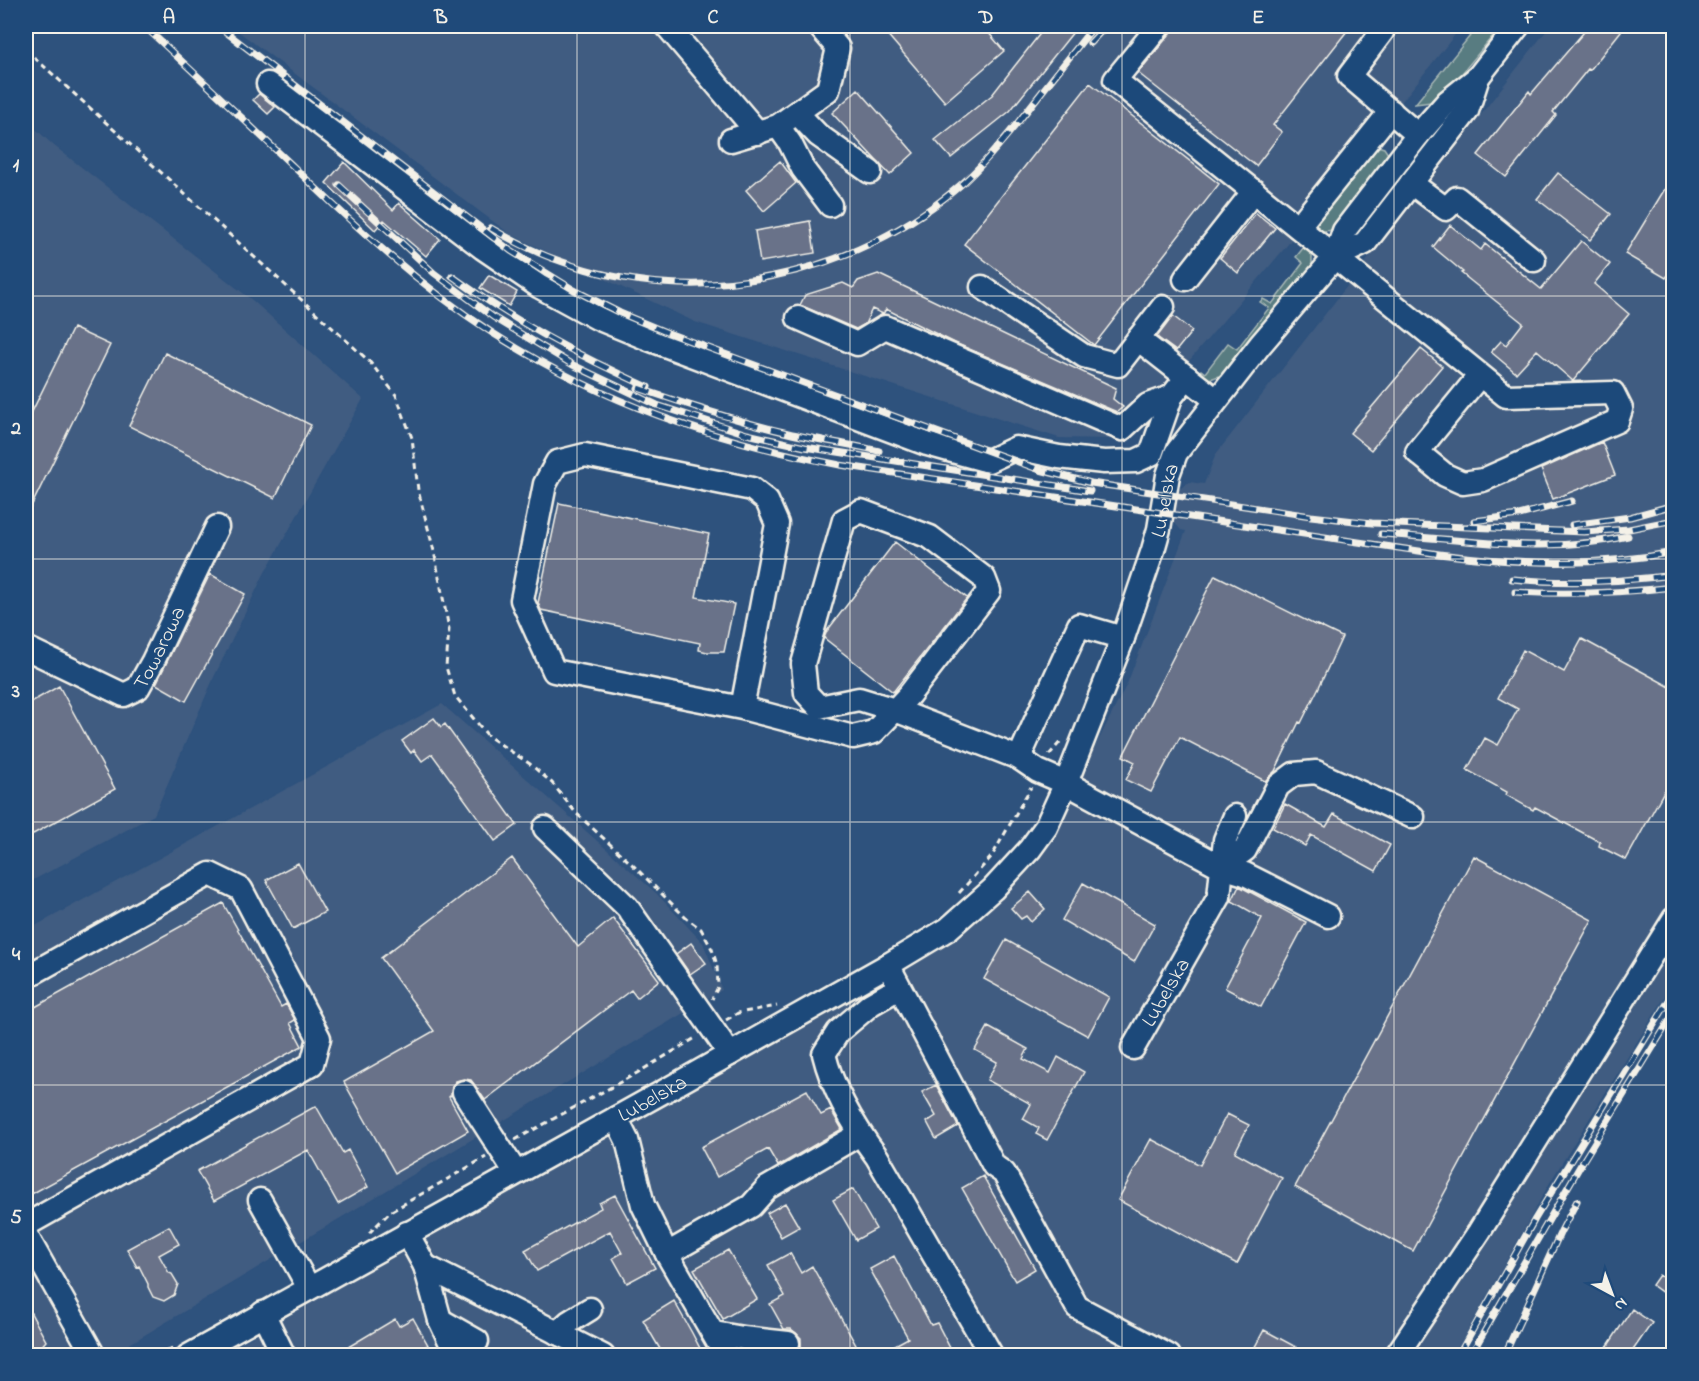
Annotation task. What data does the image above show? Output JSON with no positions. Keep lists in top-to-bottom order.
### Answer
{
  "streets": {
    "street": ["Lubelska", "Towarowa"]
  },
  "north": "bottom right",
  "grid": {
    "columns": [
      "A",
      "B",
      "C",
      "D",
      "E",
      "F"
    ],
    "rows": [
      "1",
      "2",
      "3",
      "4",
      "5"
    ]
  }
}
